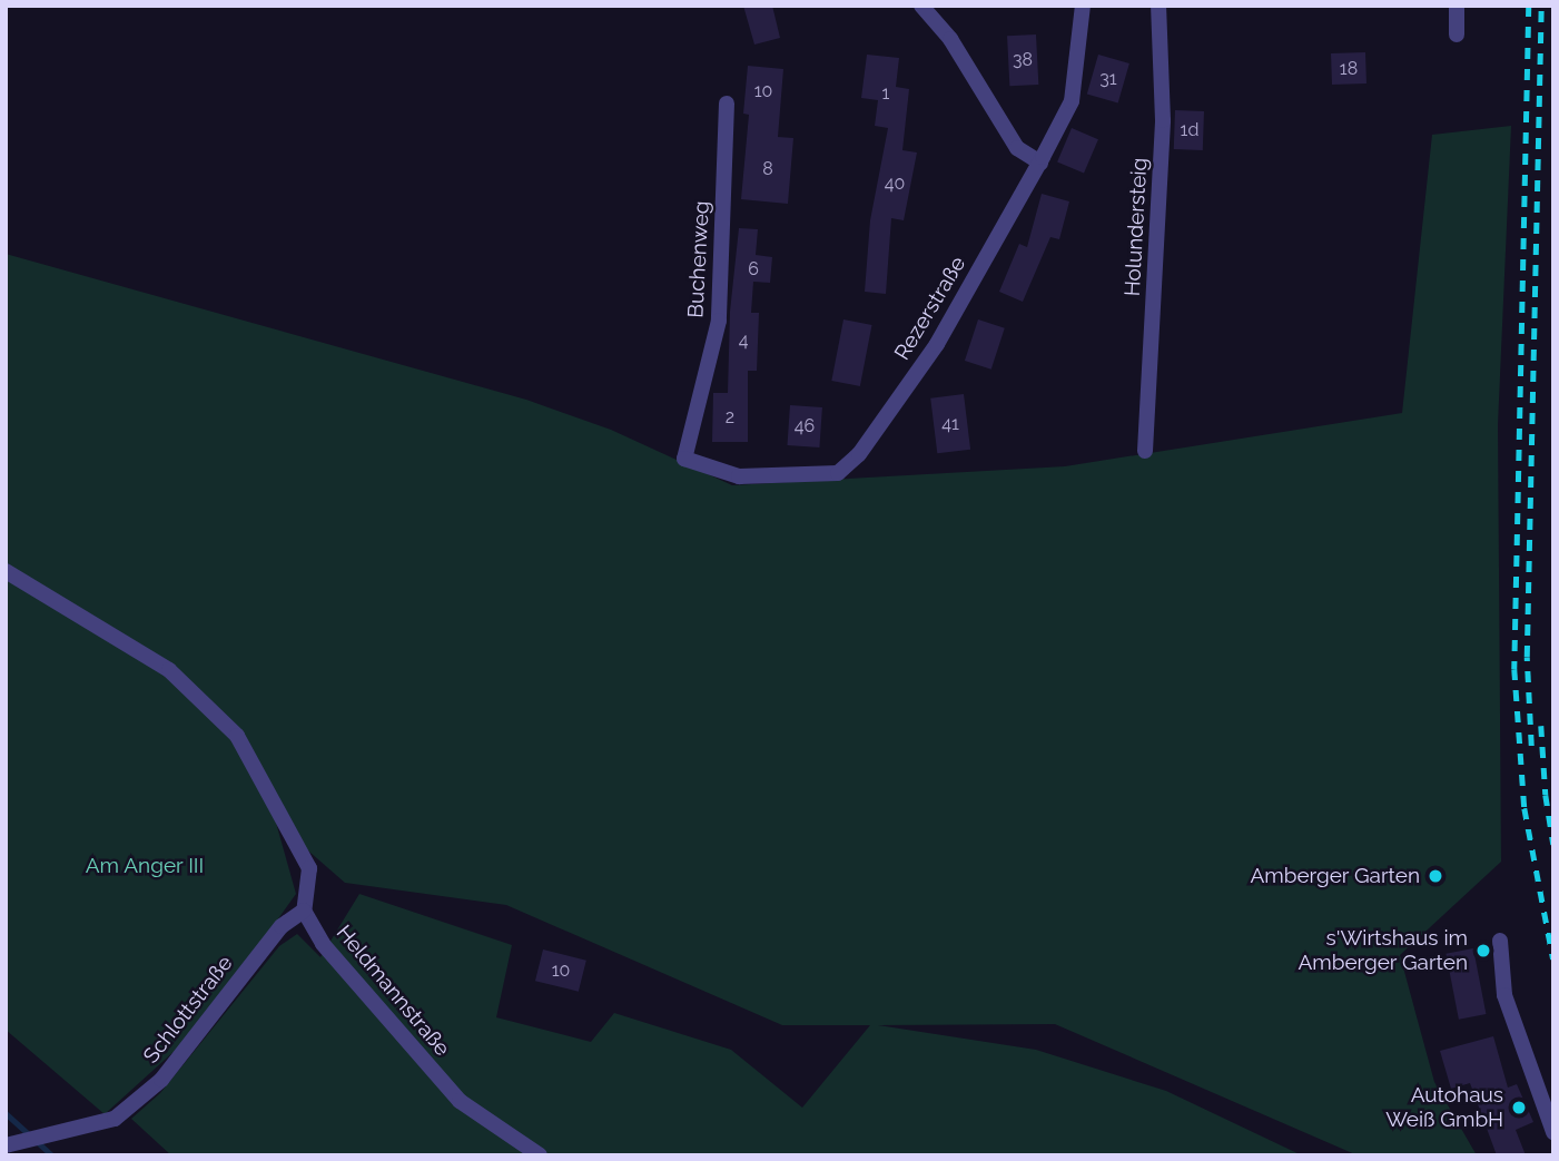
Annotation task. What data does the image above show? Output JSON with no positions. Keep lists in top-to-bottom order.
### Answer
{
  "streets": {
    "street": [
      "Holundersteig",
      "Buchenweg",
      "Rezerstraße",
      "Heldmannstraße",
      "Schlottstraße"
    ]
  },
  "crossings": [
    ["Buchenweg", "Rezerstraße"],
    ["Heldmannstraße", "Schlottstraße"]
  ],
  "parks": ["Am Anger III"],
  "places": ["Amberger Garten", "s'Wirtshaus im Amberger Garten", "Autohaus Weiß GmbH"],
  "house_numbers": [
    "38",
    "18",
    "31",
    "10",
    "1",
    "1d",
    "8",
    "40",
    "6",
    "4",
    "2",
    "41",
    "46",
    "10"
  ]
}
